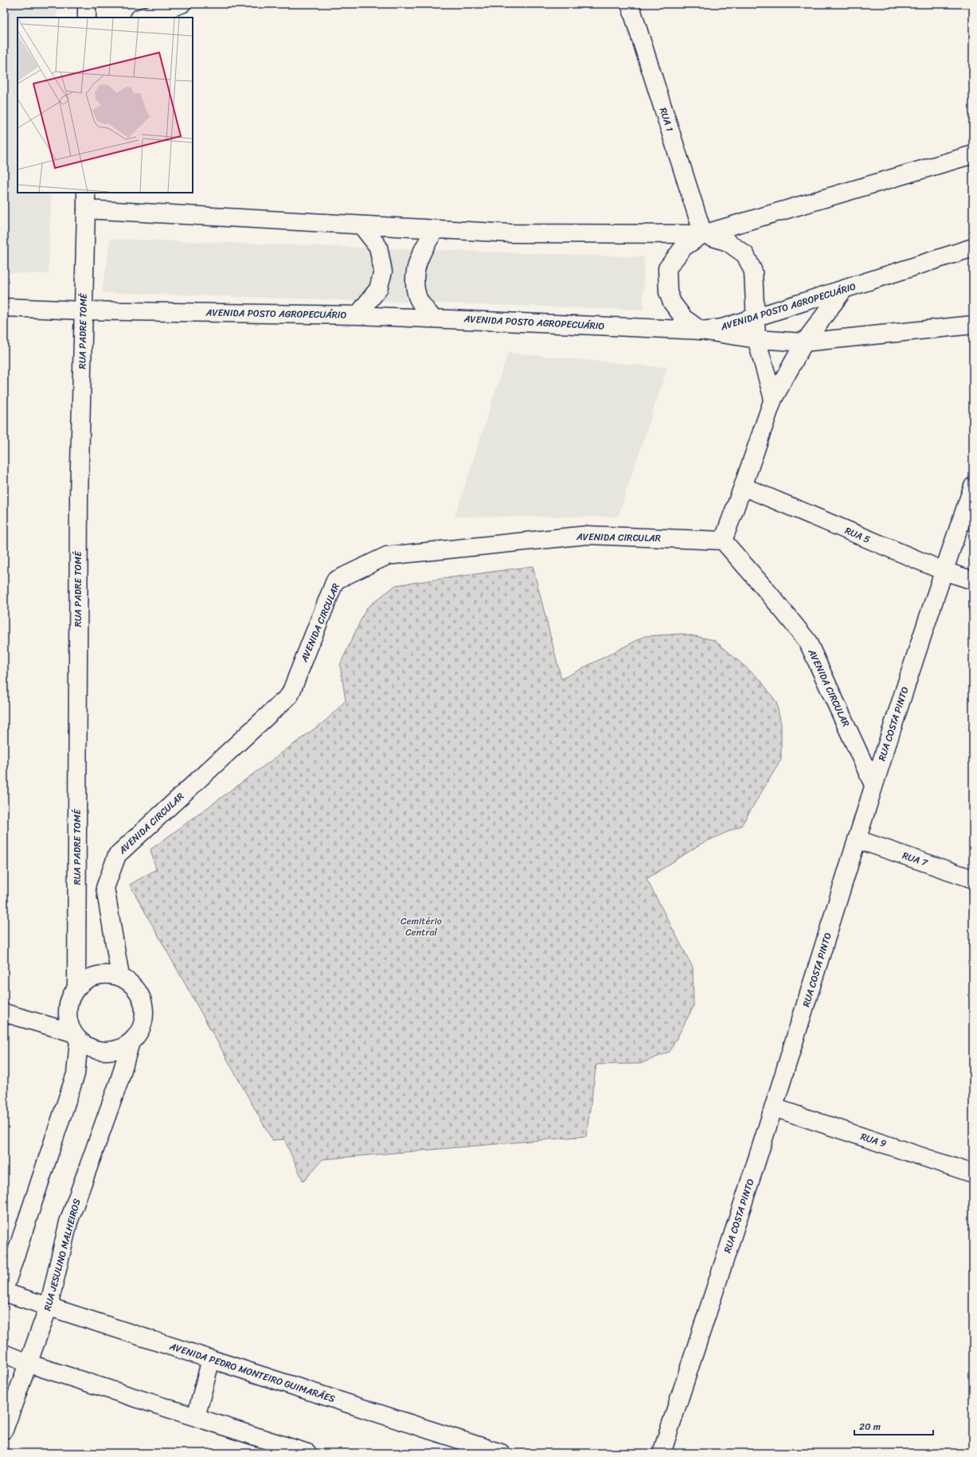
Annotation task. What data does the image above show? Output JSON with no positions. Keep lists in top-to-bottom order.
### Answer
{
  "streets": {
    "street": [
      "RUA 1",
      "AVENIDA POSTO AGROPECUÁRIO",
      "RUA PADRE TOMÉ",
      "RUA 5",
      "AVENIDA CIRCULAR",
      "RUA COSTA PINTO",
      "RUA 7",
      "RUA 9",
      "RUA JESULINO MALHEIROS",
      "AVENIDA PEDRO MONTEIRO GUIMARÃES"
    ]
  },
  "crossings": [
    ["RUA 1", "AVENIDA POSTO AGROPECUÁRIO"],
    ["AVENIDA POSTO AGROPECUÁRIO", "RUA PADRE TOMÉ"],
    ["RUA PADRE TOMÉ", "AVENIDA CIRCULAR"],
    ["RUA PADRE TOMÉ", "RUA JESULINO MALHEIROS"],
    ["RUA 5", "RUA COSTA PINTO"],
    ["AVENIDA CIRCULAR", "RUA COSTA PINTO"],
    ["AVENIDA CIRCULAR", "RUA JESULINO MALHEIROS"],
    ["RUA COSTA PINTO", "RUA 7"],
    ["RUA COSTA PINTO", "RUA 9"],
    ["RUA JESULINO MALHEIROS", "AVENIDA PEDRO MONTEIRO GUIMARÃES"]
  ],
  "parks": ["Cemitério Central"],
  "scale_bar": "20 m"
}
